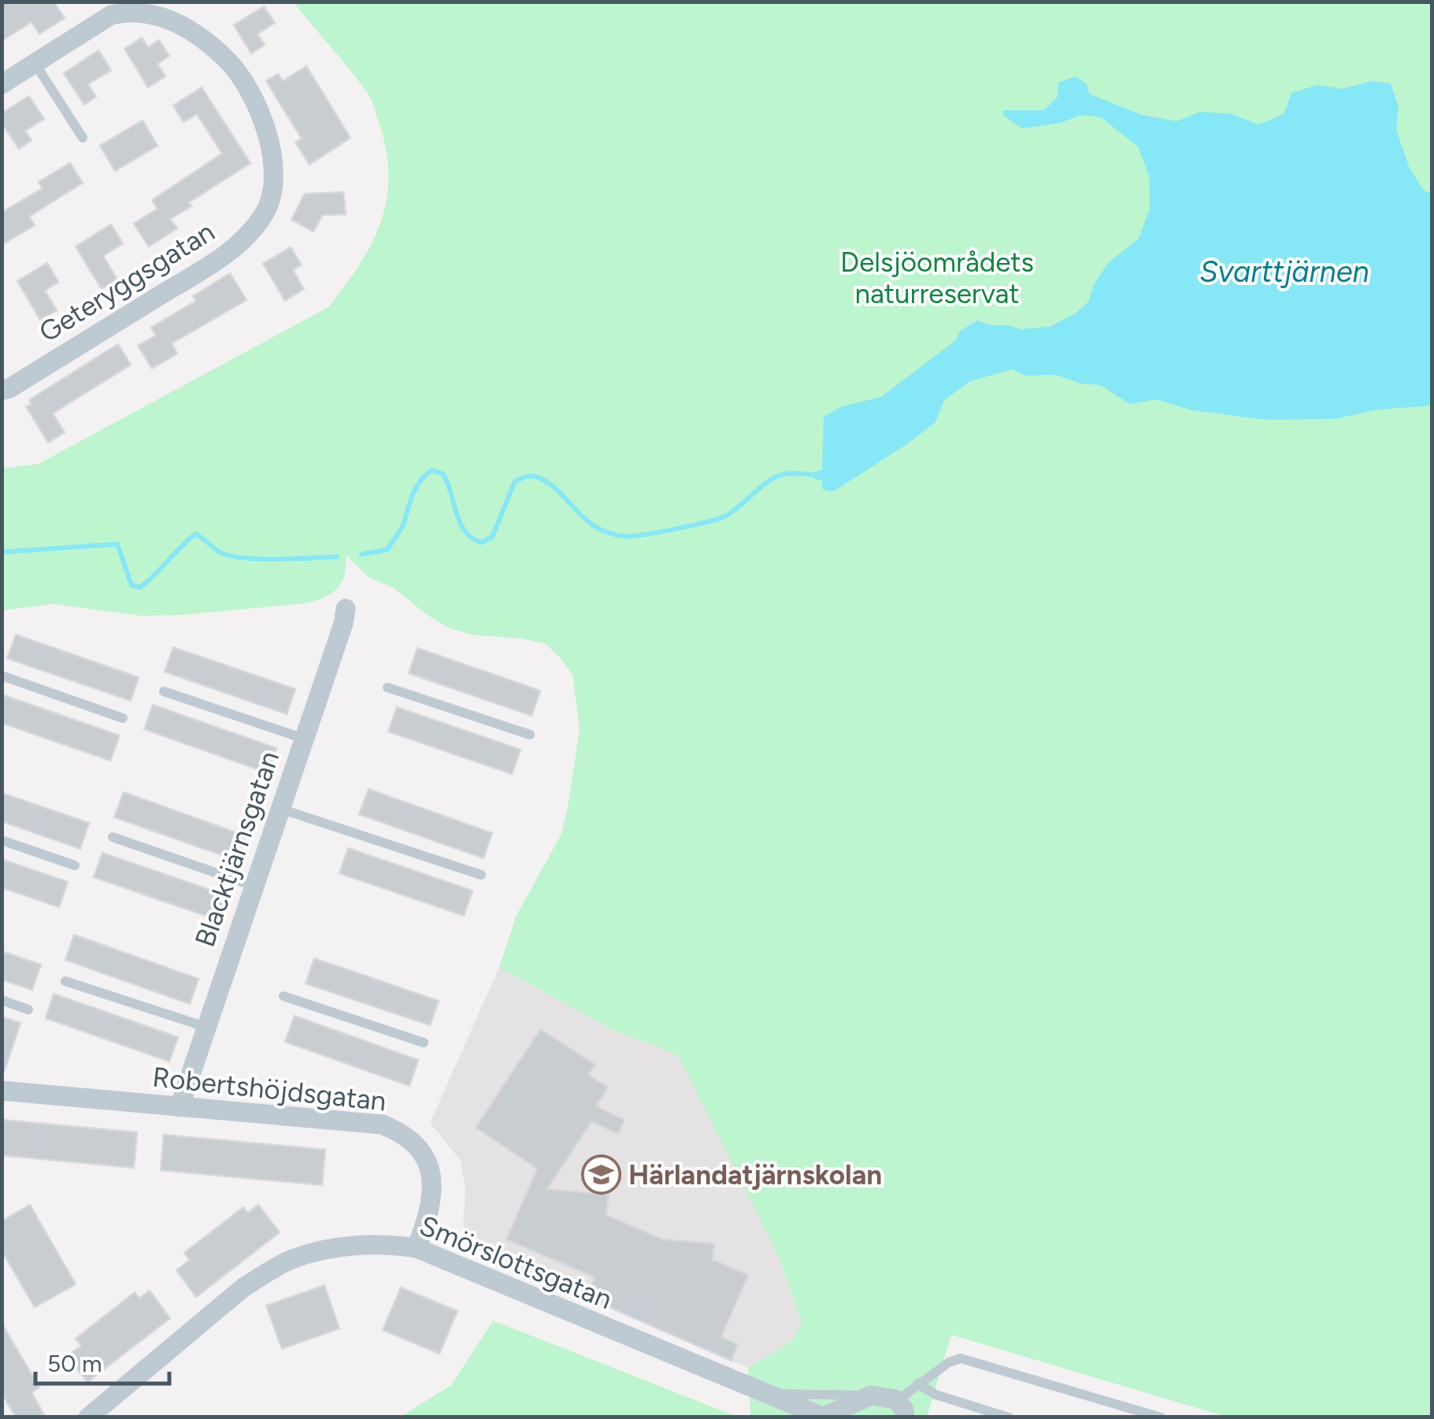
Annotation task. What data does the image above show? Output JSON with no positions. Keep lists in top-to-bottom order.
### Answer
{
  "streets": {
    "street": [
      "Geteryggsgatan",
      "Blacktjärnsgatan",
      "Robertshöjdsgatan",
      "Smörslottsgatan"
    ]
  },
  "crossings": [
    ["Blacktjärnsgatan", "Robertshöjdsgatan"],
    ["Robertshöjdsgatan", "Smörslottsgatan"]
  ],
  "water": ["Svarttjärnen"],
  "parks": ["Delsjöområdets naturreservat"],
  "places": {
    "school or university": ["Härlandatjärnskolan"]
  },
  "scale_bar": "50 m"
}
